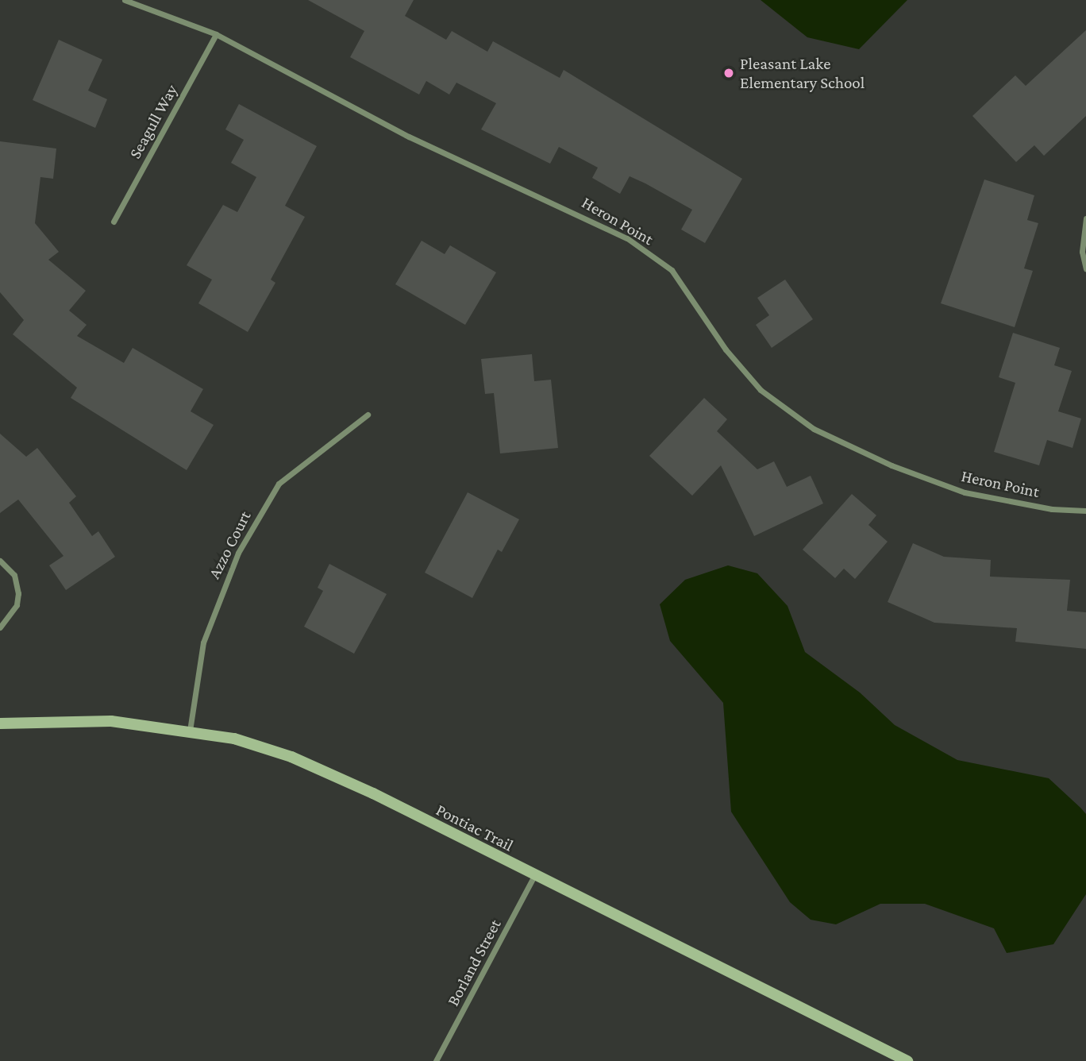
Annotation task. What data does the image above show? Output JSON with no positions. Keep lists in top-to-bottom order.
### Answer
{
  "streets": {
    "main road": ["Pontiac Trail"],
    "street": [
      "Seagull Way",
      "Heron Point",
      "Azzo Court",
      "Borland Street"
    ]
  },
  "crossings": [
    ["Seagull Way", "Heron Point"],
    ["Azzo Court", "Pontiac Trail"],
    ["Pontiac Trail", "Borland Street"]
  ],
  "places": ["Pleasant Lake Elementary School"]
}
